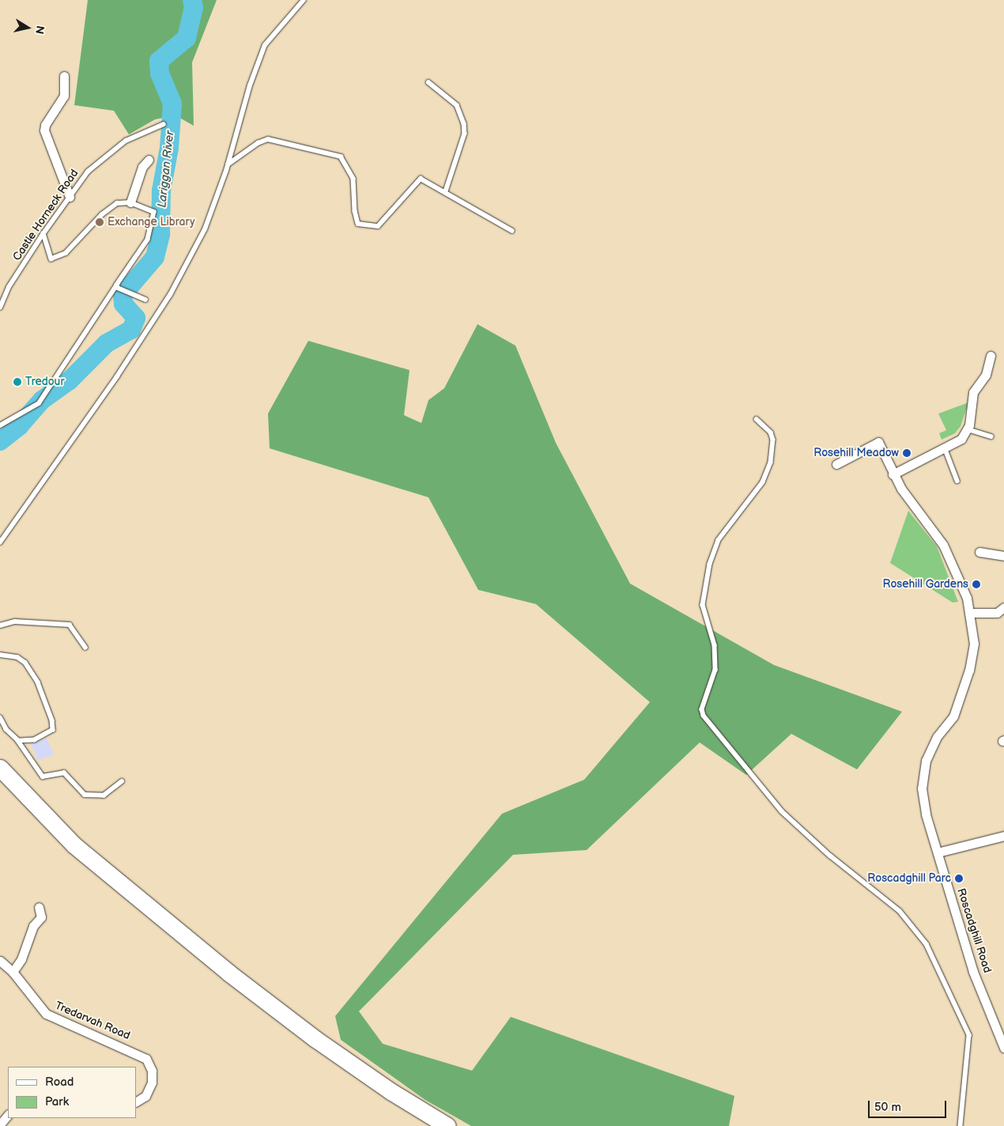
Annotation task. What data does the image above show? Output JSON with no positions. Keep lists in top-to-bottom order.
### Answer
{
  "streets": {
    "street": ["Roscadghill Road", "Tredarvah Road"],
    "lane": ["Castle Horneck Road"]
  },
  "water": ["Lariggan River"],
  "places": [
    "Exchange Library",
    "Tredour",
    "Rosehill Meadow",
    "Rosehill Gardens",
    "Roscadghill Parc"
  ],
  "legend": ["Road", "Park"],
  "scale_bar": "50 m",
  "north": "right"
}
